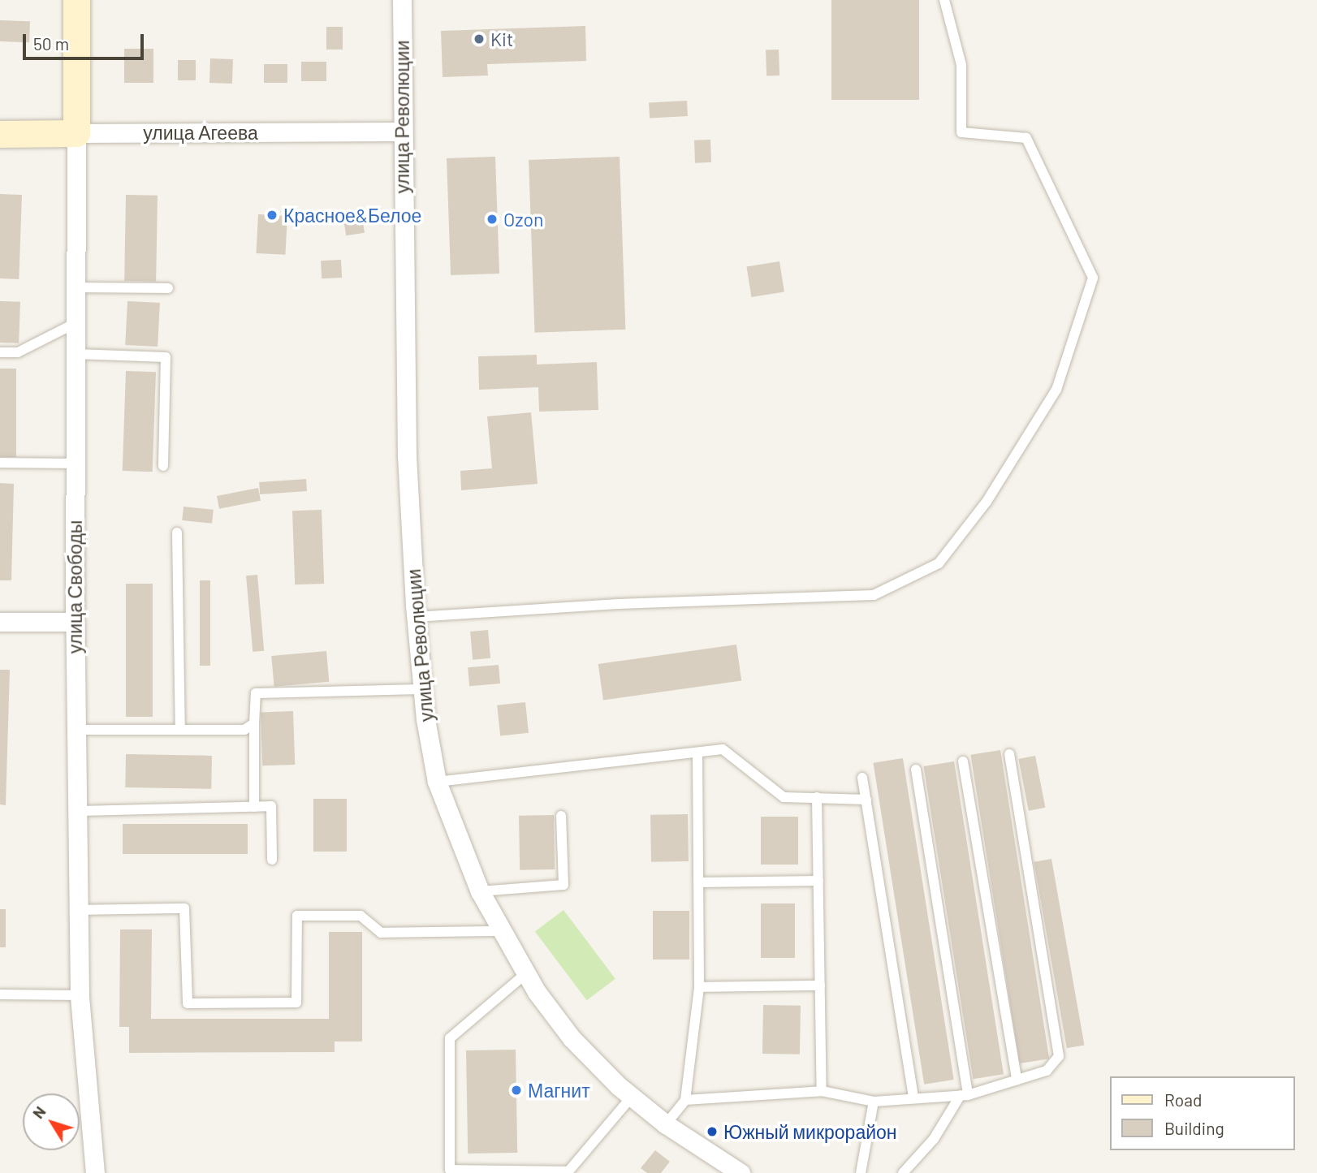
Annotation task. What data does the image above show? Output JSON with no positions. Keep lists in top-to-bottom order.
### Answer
{
  "streets": {
    "street": ["улица Революции", "улица Агеева", "улица Свободы"]
  },
  "crossings": [
    ["улица Революции", "улица Агеева"],
    ["улица Агеева", "улица Свободы"]
  ],
  "places": [
    "Kit",
    "Красное&Белое",
    "Ozon",
    "Магнит",
    "Южный микрорайон"
  ],
  "legend": ["Road", "Building"],
  "scale_bar": "50 m",
  "north": "top left"
}
